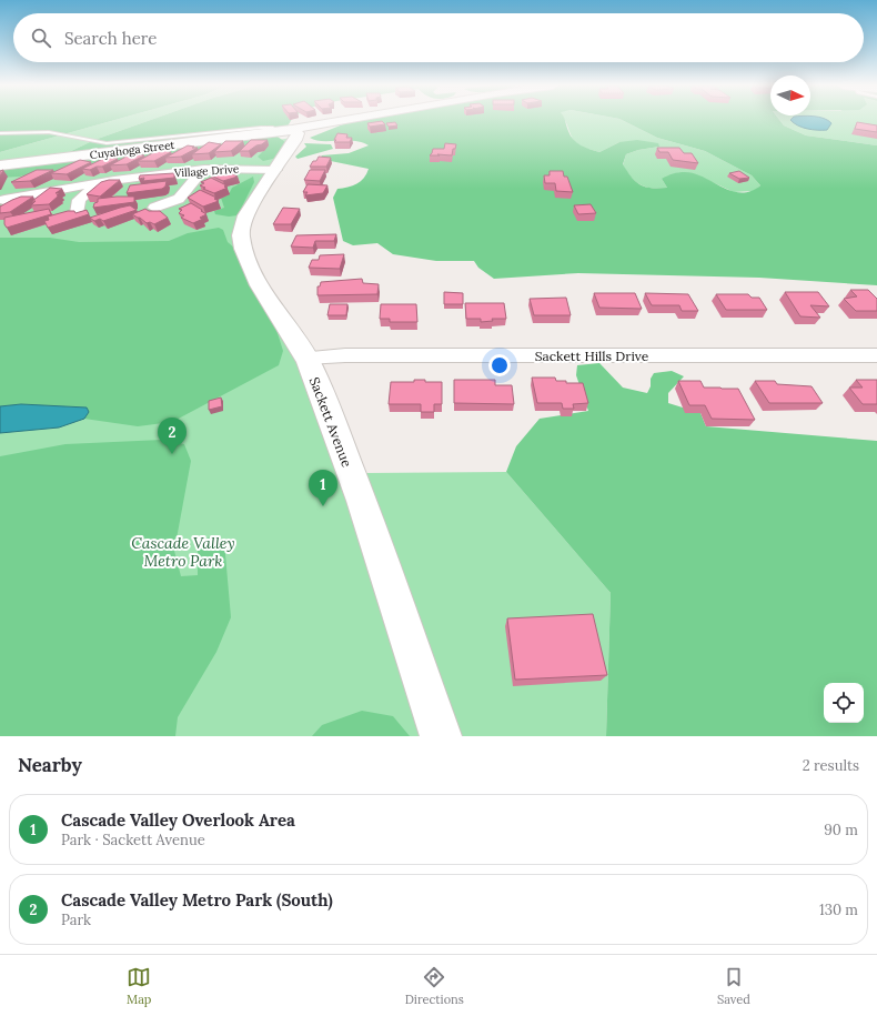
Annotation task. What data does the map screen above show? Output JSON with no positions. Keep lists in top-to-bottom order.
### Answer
{
  "streets": {
    "street": [
      "Cuyahoga Street",
      "Village Drive",
      "Sackett Hills Drive",
      "Sackett Avenue"
    ]
  },
  "crossings": [
    ["Cuyahoga Street", "Sackett Avenue"],
    ["Village Drive", "Sackett Avenue"],
    ["Sackett Hills Drive", "Sackett Avenue"]
  ],
  "parks": ["Cascade Valley Metro Park"],
  "north": "right",
  "page": {
    "search": "Search here",
    "pins": ["2", "1"],
    "heading": ["Nearby", "2 results"],
    "list": [
      {
        "mark": "1",
        "name": "Cascade Valley Overlook Area",
        "note": "Park · Sackett Avenue",
        "value": "90 m"
      },
      {
        "mark": "2",
        "name": "Cascade Valley Metro Park (South)",
        "note": "Park",
        "value": "130 m"
      }
    ],
    "nav": ["Map", "Directions", "Saved"]
  }
}
